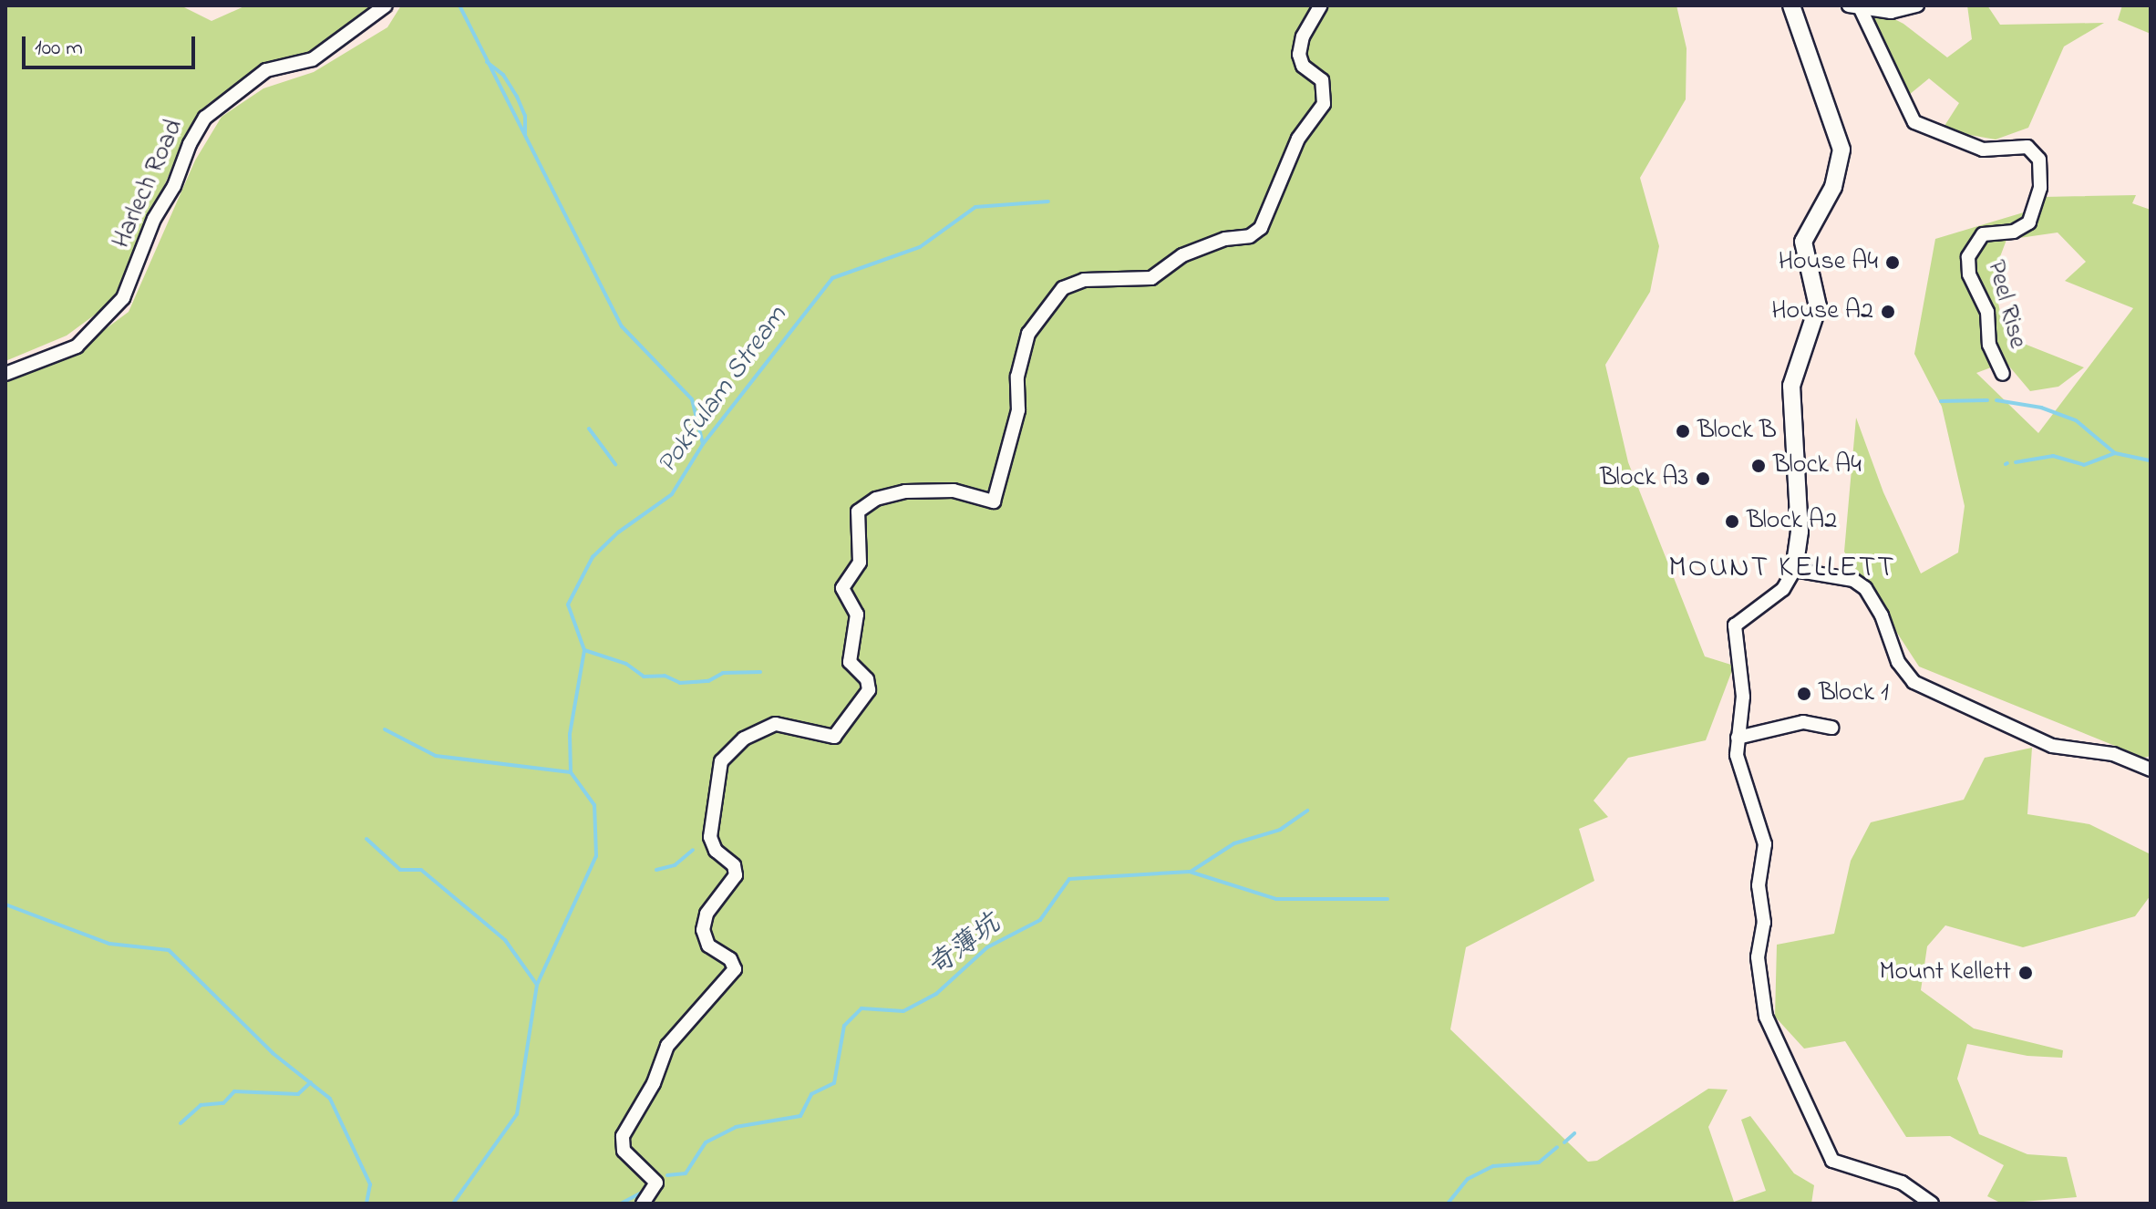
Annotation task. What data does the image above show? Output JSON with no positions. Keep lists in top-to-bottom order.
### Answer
{
  "streets": {
    "street": ["Harlech Road", "Peel Rise"]
  },
  "districts": ["MOUNT KELLETT"],
  "water": ["Pokfulam Stream", "奇薄坑"],
  "places": [
    "House A4",
    "House A2",
    "Block B",
    "Block A4",
    "Block A3",
    "Block A2",
    "Block 1",
    "Mount Kellett"
  ],
  "scale_bar": "100 m"
}
